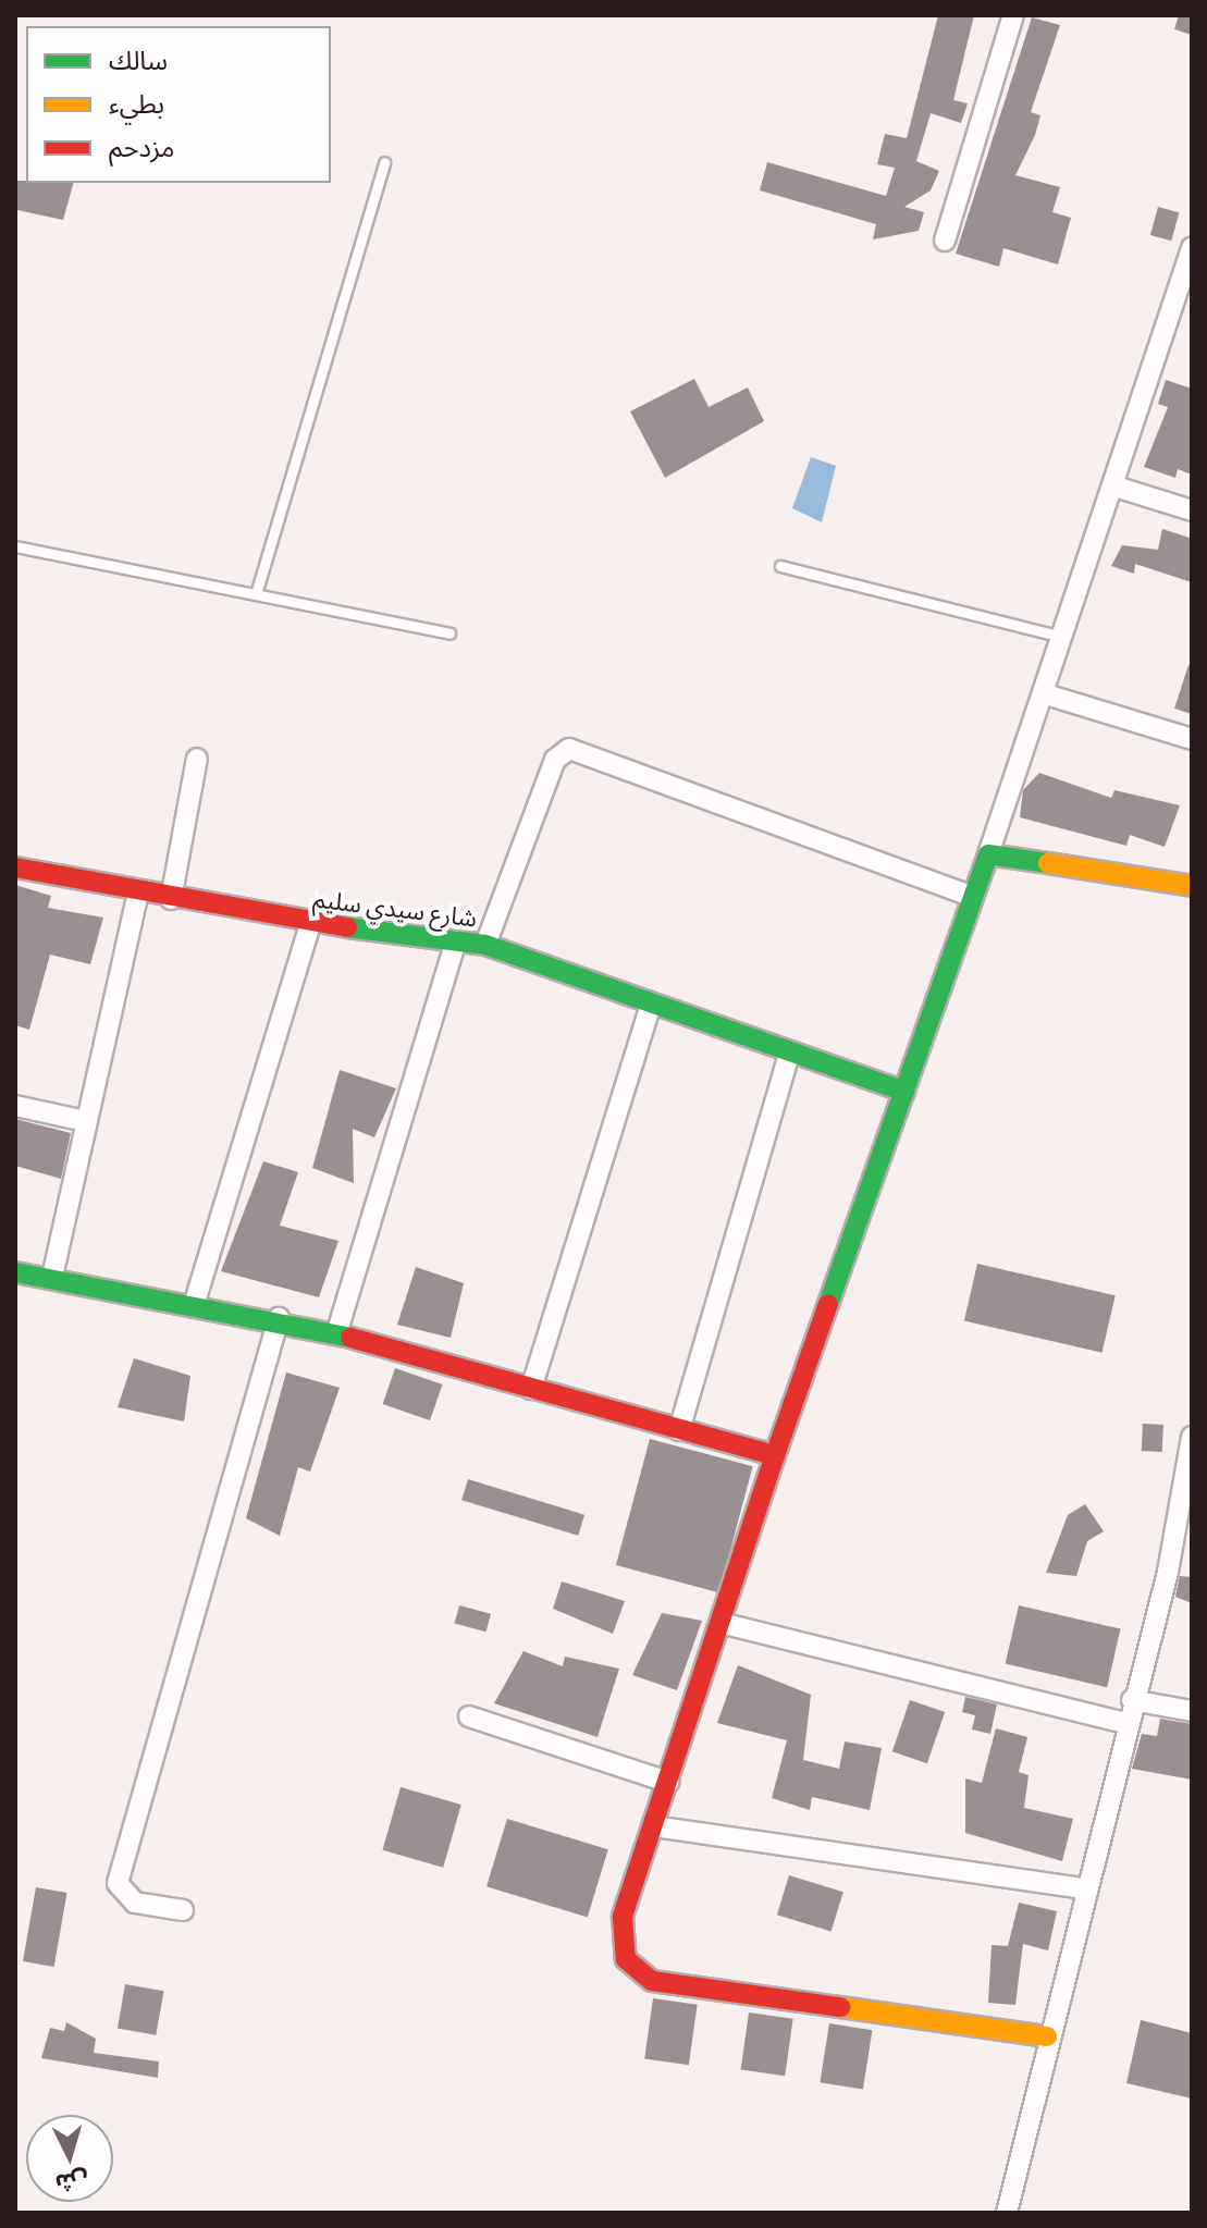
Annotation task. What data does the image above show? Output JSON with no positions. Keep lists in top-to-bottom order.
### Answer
{
  "streets": {
    "street": ["شارع سيدي سليم"]
  },
  "legend": ["سالك", "بطيء", "مزدحم"],
  "north": "bottom"
}
